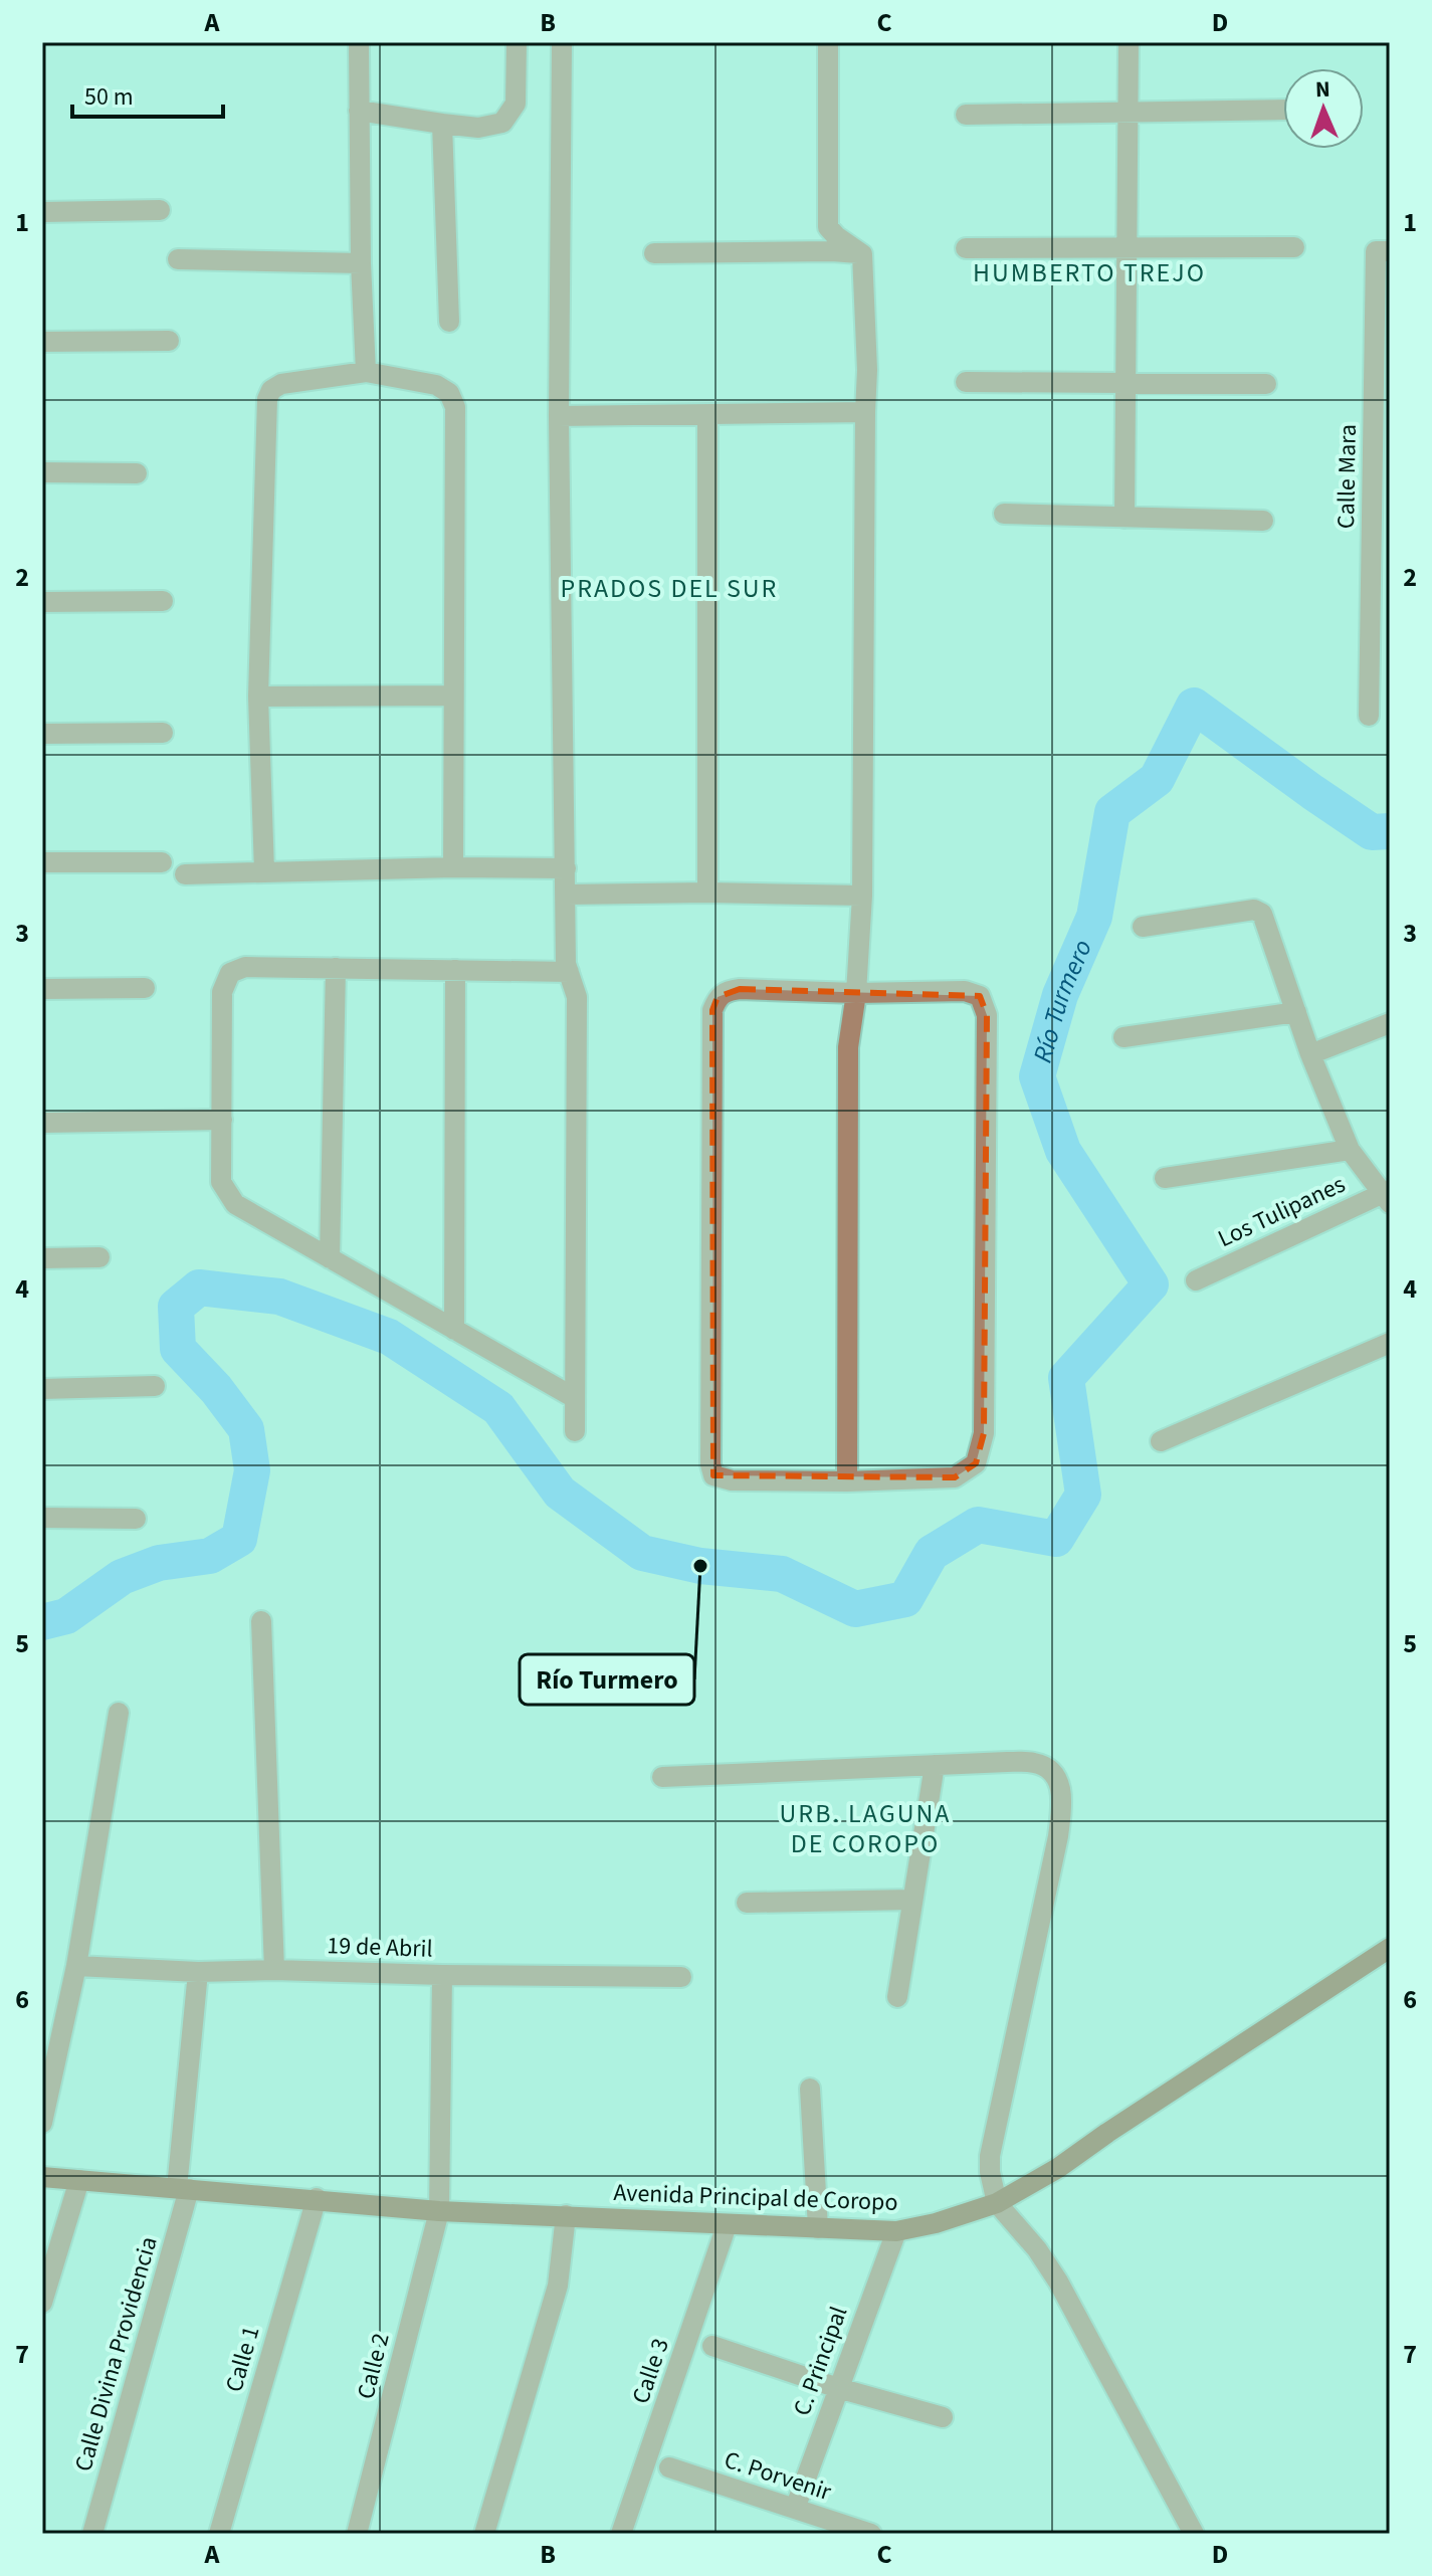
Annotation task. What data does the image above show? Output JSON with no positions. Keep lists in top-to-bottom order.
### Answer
{
  "streets": {
    "street": [
      "Calle Mara",
      "Los Tulipanes",
      "19 de Abril",
      "Avenida Principal de Coropo",
      "Calle Divina Providencia",
      "Calle 1",
      "C. Principal",
      "Calle 2",
      "Calle 3",
      "C. Porvenir"
    ]
  },
  "crossings": [
    ["19 de Abril", "Calle Divina Providencia"],
    ["19 de Abril", "Calle 2"],
    ["Avenida Principal de Coropo", "Calle Divina Providencia"],
    ["Avenida Principal de Coropo", "Calle 1"],
    ["Avenida Principal de Coropo", "C. Principal"],
    ["Avenida Principal de Coropo", "Calle 2"],
    ["Avenida Principal de Coropo", "Calle 3"],
    ["C. Principal", "C. Porvenir"]
  ],
  "districts": ["HUMBERTO TREJO", "PRADOS DEL SUR", "URB. LAGUNA DE COROPO"],
  "water": ["Río Turmero"],
  "places": ["Río Turmero"],
  "scale_bar": "50 m",
  "north": "top",
  "grid": {
    "columns": [
      "A",
      "B",
      "C",
      "D"
    ],
    "rows": [
      "1",
      "2",
      "3",
      "4",
      "5",
      "6",
      "7"
    ]
  }
}
